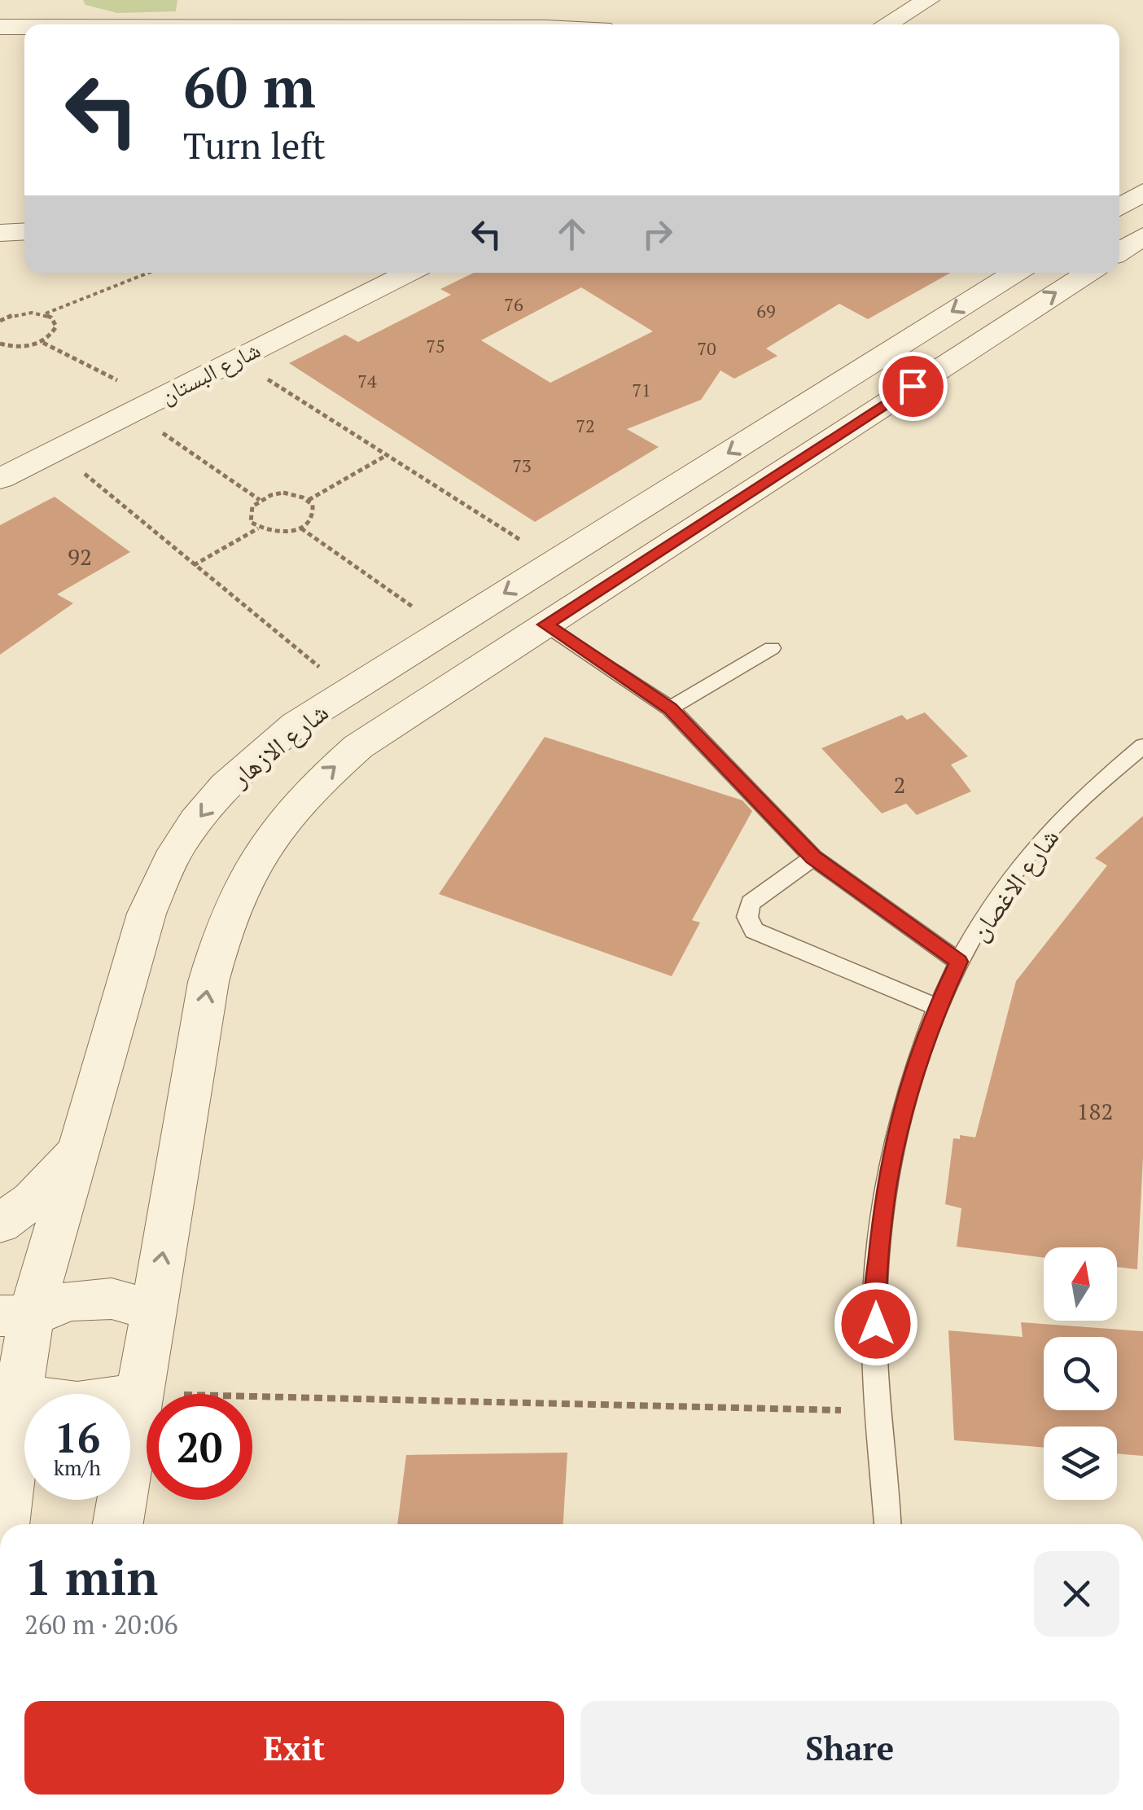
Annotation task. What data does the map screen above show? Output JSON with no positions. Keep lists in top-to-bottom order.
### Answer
{
  "streets": {
    "street": ["شارع البستان", "شارع الازهار"],
    "lane": ["شارع الاغصان"]
  },
  "house_numbers": [
    "76",
    "69",
    "75",
    "70",
    "74",
    "71",
    "72",
    "73",
    "92",
    "2",
    "182"
  ],
  "north": "top",
  "page": {
    "turn": ["60 m", "Turn left"],
    "speed": "16 km/h",
    "limit": "20",
    "heading": ["1 min", "260 m · 20:06"],
    "buttons": ["Exit", "Share"]
  }
}
